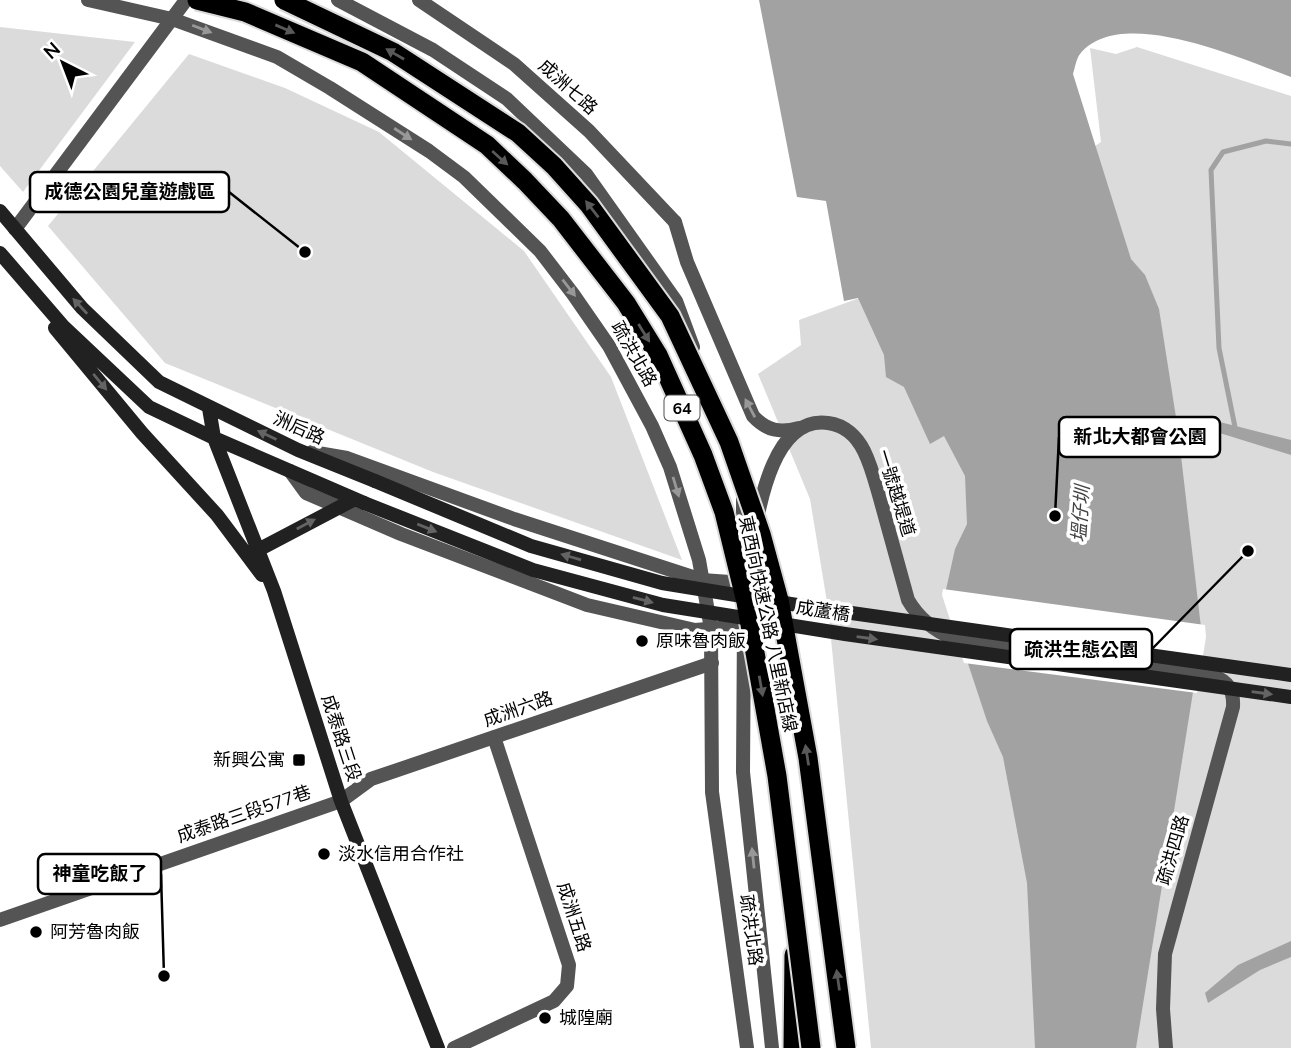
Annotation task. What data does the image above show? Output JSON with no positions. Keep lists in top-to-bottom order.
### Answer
{
  "streets": {
    "highway": ["64", "東西向快速公路 八里新店線"],
    "main road": ["洲后路", "成蘆橋", "成泰路三段"],
    "street": [
      "成洲七路",
      "疏洪北路",
      "一號越堤道",
      "成洲六路",
      "成泰路三段577巷",
      "疏洪四路",
      "成洲五路"
    ]
  },
  "crossings": [
    ["成洲七路", "一號越堤道"],
    ["疏洪北路", "成洲六路"],
    ["洲后路", "成蘆橋"],
    ["洲后路", "成泰路三段"],
    ["一號越堤道", "疏洪四路"],
    ["成洲六路", "成泰路三段"],
    ["成洲六路", "成泰路三段577巷"],
    ["成洲六路", "成洲五路"],
    ["成泰路三段", "成泰路三段577巷"]
  ],
  "water": ["塭仔圳"],
  "places": {
    "other": [
      "成德公園兒童遊戲區",
      "新北大都會公園",
      "疏洪生態公園",
      "原味魯肉飯",
      "淡水信用合作社",
      "阿芳魯肉飯",
      "神童吃飯了",
      "城隍廟"
    ],
    "transit": ["新興公寓"]
  },
  "north": "top left"
}
